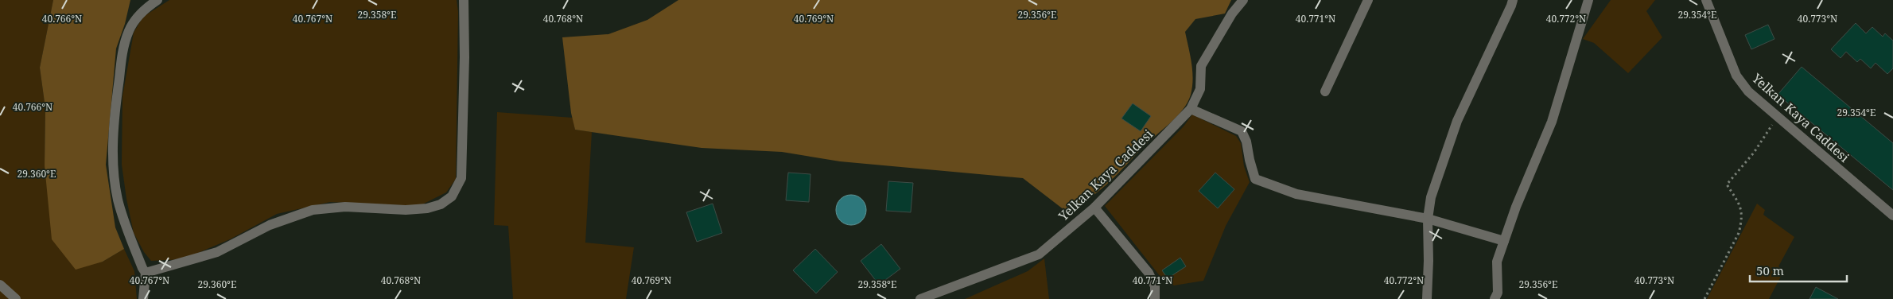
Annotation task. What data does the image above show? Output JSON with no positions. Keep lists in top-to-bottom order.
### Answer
{
  "streets": {
    "street": ["Yelkan Kaya Caddesi"]
  },
  "scale_bar": "50 m",
  "coordinates": [
    "29.358°E",
    "29.356°E",
    "29.354°E",
    "40.766°N",
    "40.767°N",
    "40.768°N",
    "40.769°N",
    "40.771°N",
    "40.772°N",
    "40.773°N",
    "29.360°E"
  ]
}
